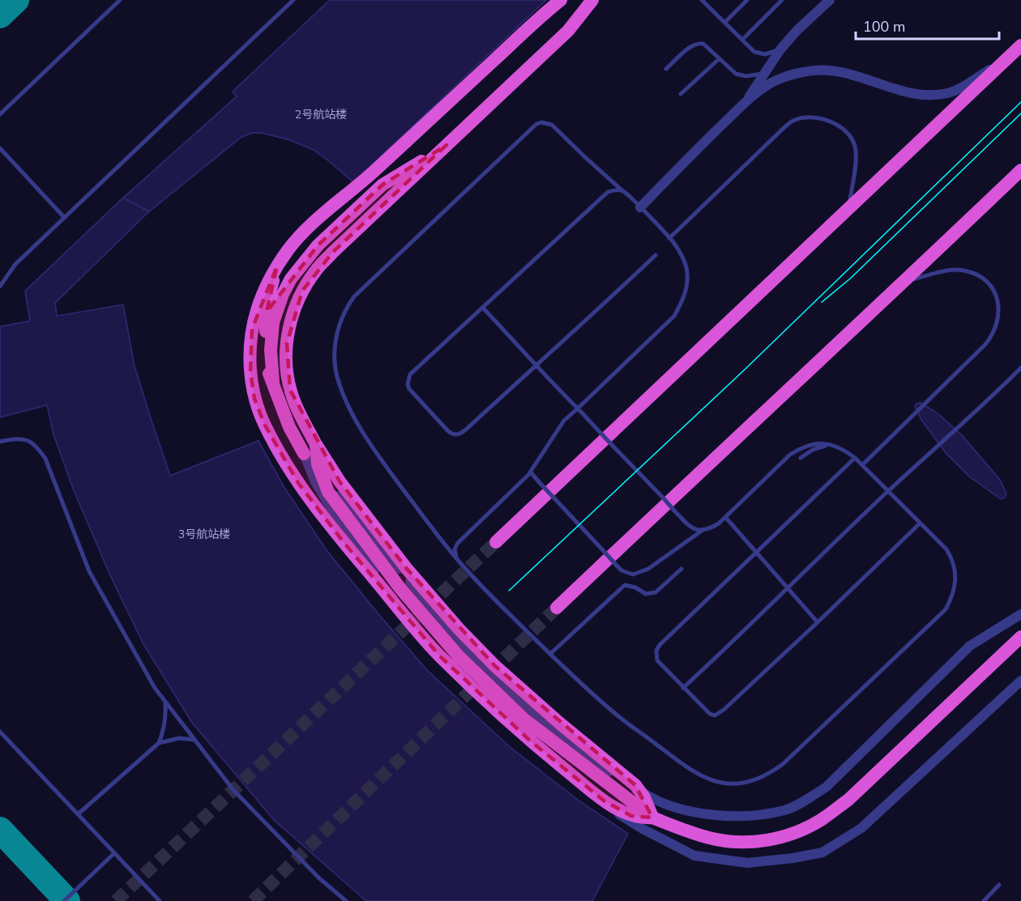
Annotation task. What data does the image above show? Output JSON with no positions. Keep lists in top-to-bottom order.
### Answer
{
  "house_numbers": ["2号航站楼", "3号航站楼"],
  "scale_bar": "100 m"
}
